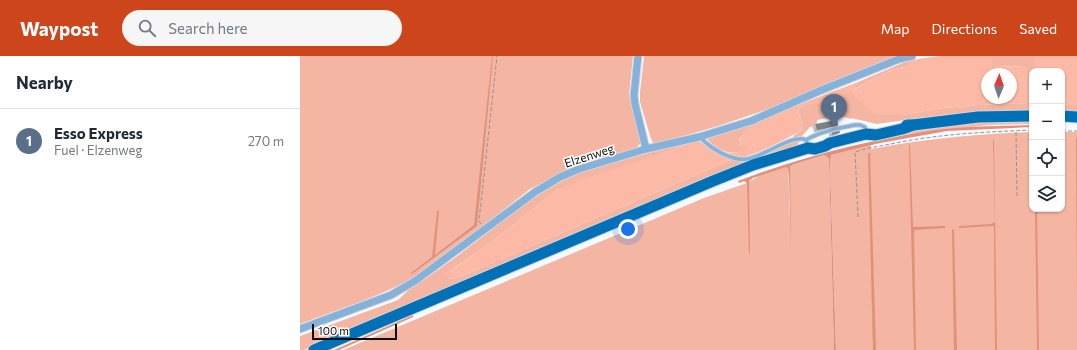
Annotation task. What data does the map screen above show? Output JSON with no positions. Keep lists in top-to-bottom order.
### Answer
{
  "streets": {
    "street": ["Elzenweg"]
  },
  "scale_bar": "100 m",
  "north": "top",
  "page": {
    "header": "Waypost",
    "search": "Search here",
    "nav": ["Map", "Directions", "Saved"],
    "heading": "Nearby",
    "map_buttons": ["+", "−"],
    "pins": "1",
    "list": [
      {
        "mark": "1",
        "name": "Esso Express",
        "note": "Fuel · Elzenweg",
        "value": "270 m"
      }
    ],
    "scale": "100 m"
  }
}
